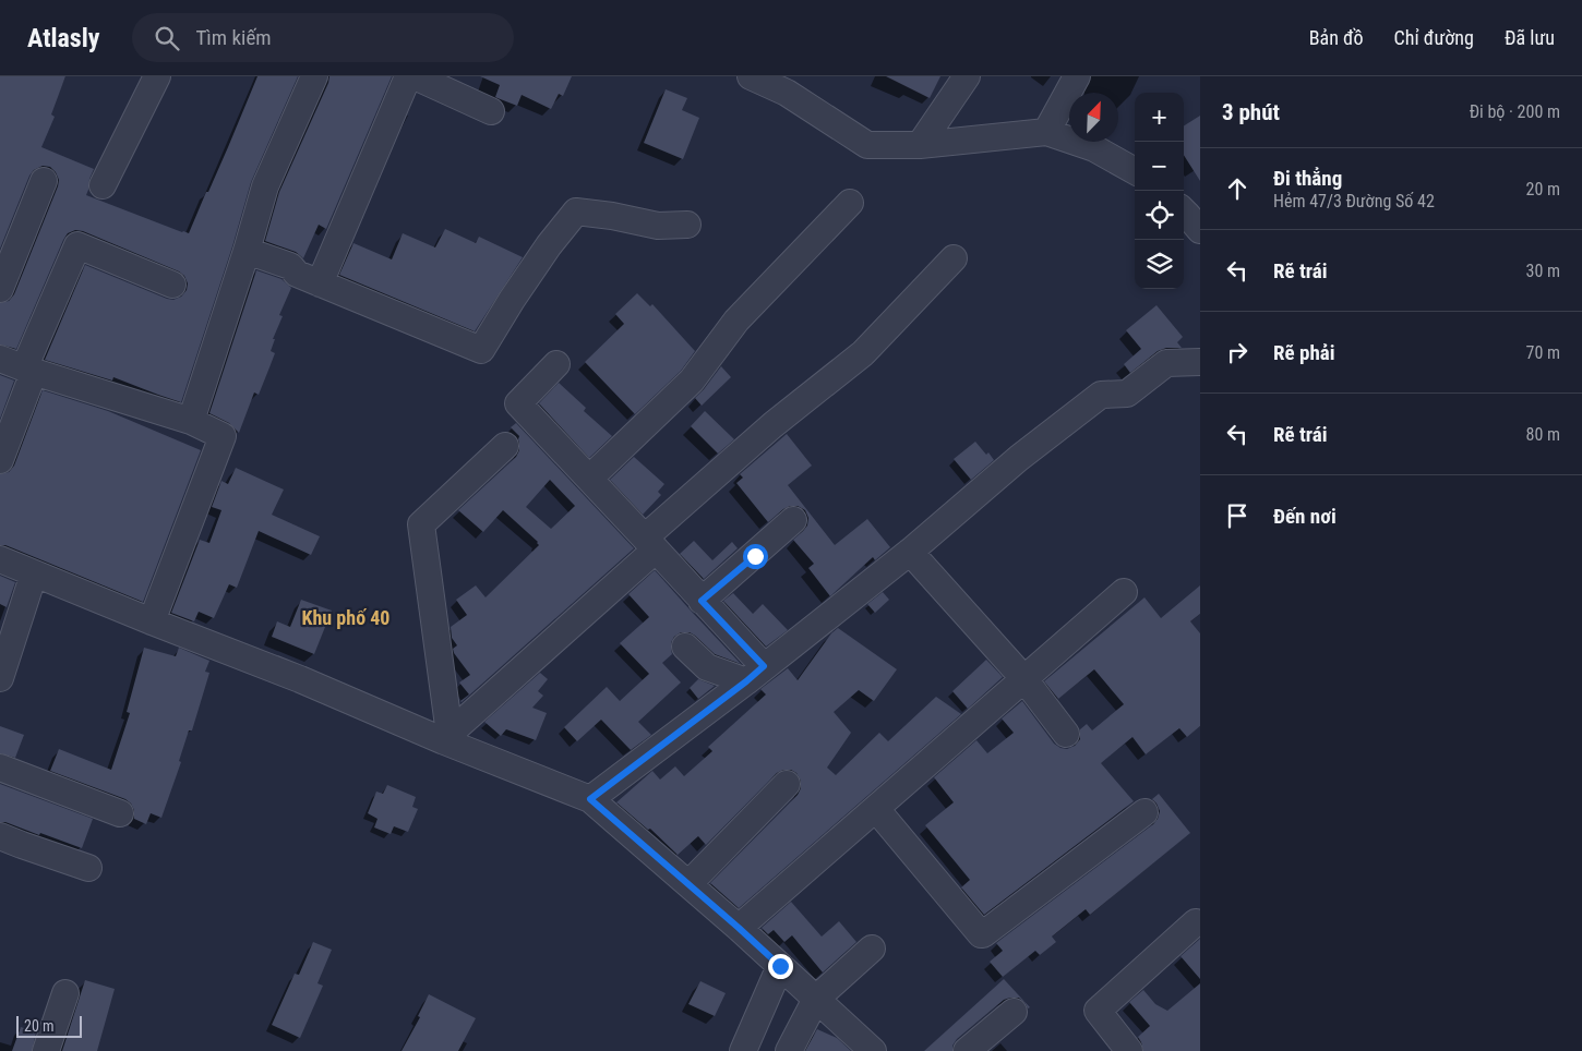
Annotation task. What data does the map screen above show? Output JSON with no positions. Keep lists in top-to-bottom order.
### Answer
{
  "districts": ["Khu phố 40"],
  "scale_bar": "20 m",
  "north": "top right",
  "page": {
    "header": "Atlasly",
    "search": "Tìm kiếm",
    "nav": ["Bản đồ", "Chỉ đường", "Đã lưu"],
    "heading": ["3 phút", "Đi bộ · 200 m"],
    "map_buttons": ["+", "−"],
    "list": [
      ["Đi thẳng", "Hẻm 47/3 Đường Số 42", "20 m"],
      ["Rẽ trái", "30 m"],
      ["Rẽ phải", "70 m"],
      ["Rẽ trái", "80 m"],
      "Đến nơi"
    ],
    "scale": "20 m"
  }
}
